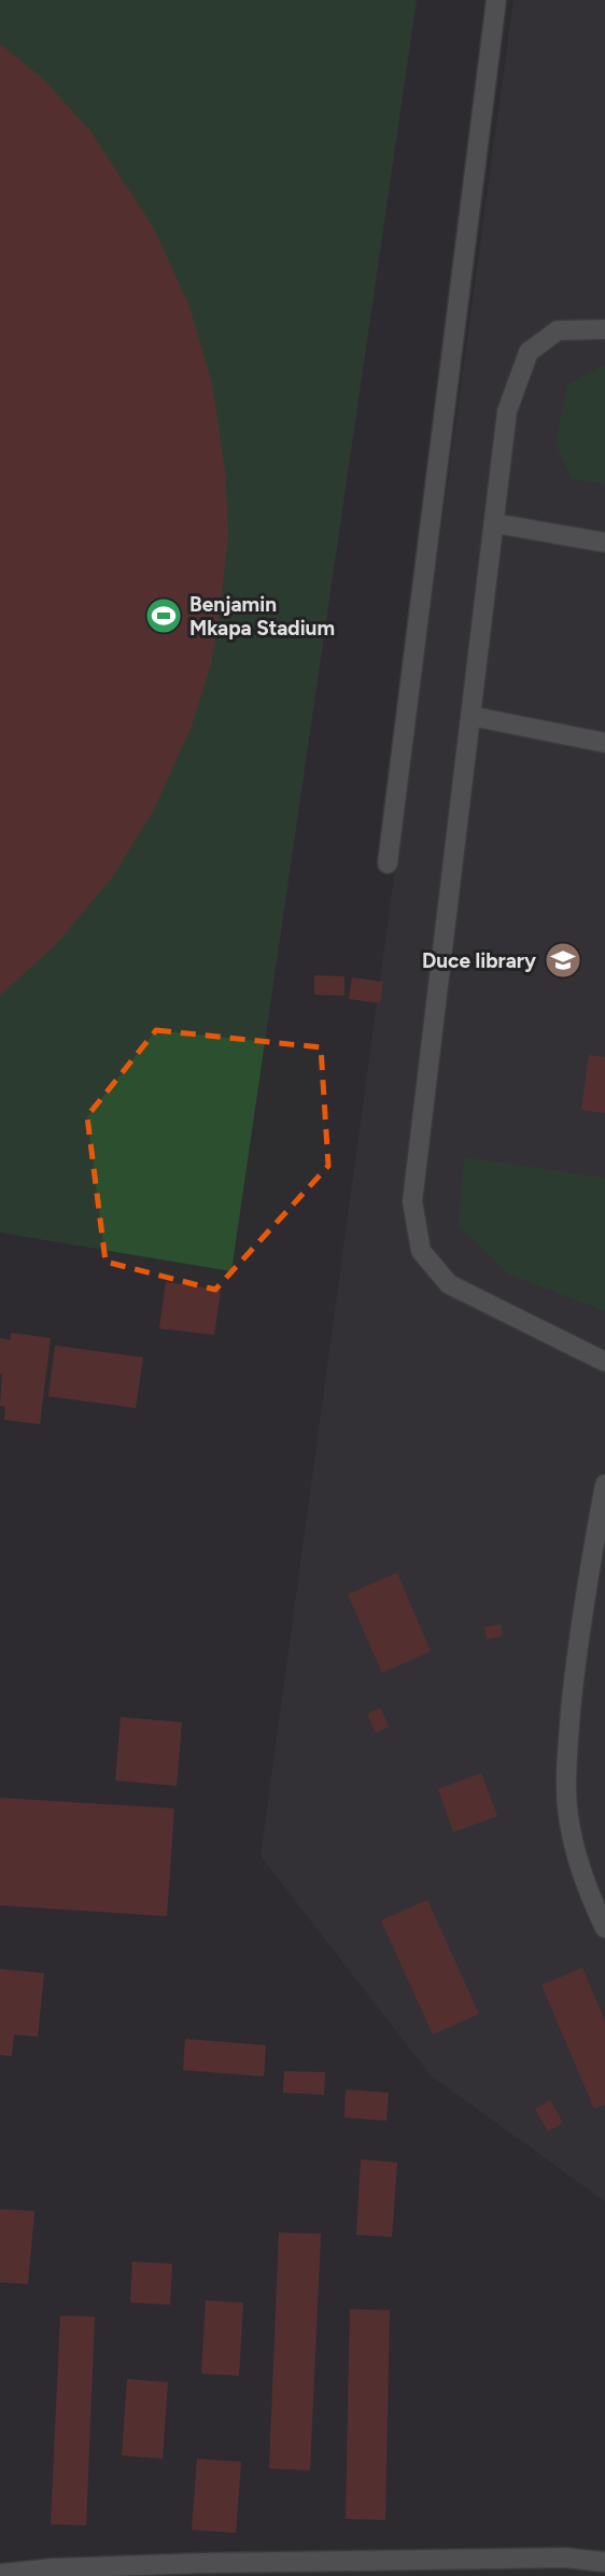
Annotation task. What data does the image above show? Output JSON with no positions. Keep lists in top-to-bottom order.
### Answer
{
  "places": {
    "sports": ["Benjamin Mkapa Stadium"],
    "school or university": ["Duce library"]
  }
}
